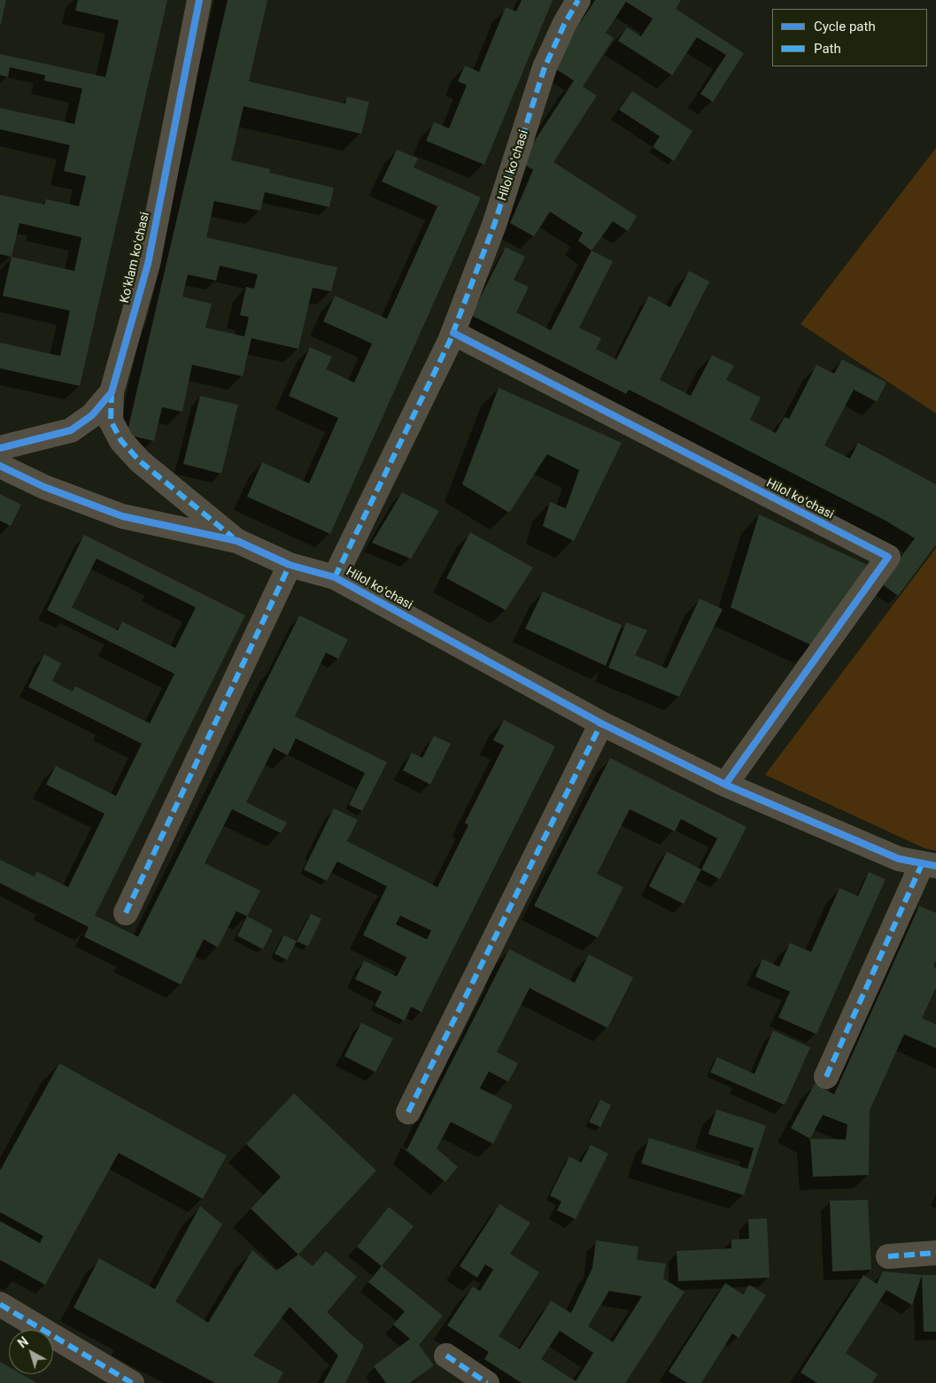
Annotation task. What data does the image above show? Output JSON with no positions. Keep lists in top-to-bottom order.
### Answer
{
  "streets": {
    "street": ["Hilol koʻchasi", "Koʻklam koʻchasi"]
  },
  "legend": ["Cycle path", "Path"],
  "north": "top left"
}
